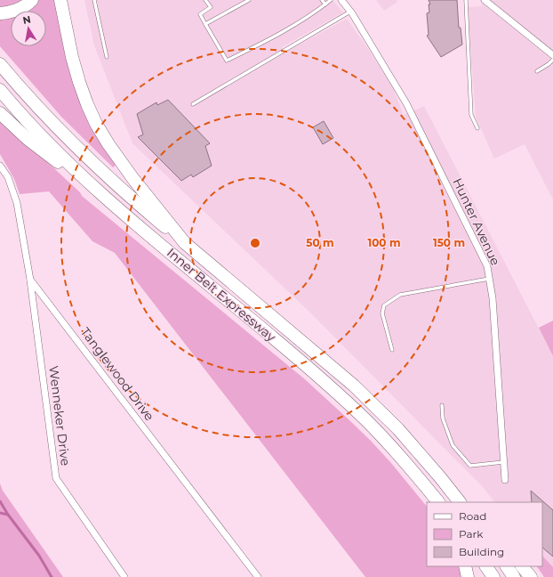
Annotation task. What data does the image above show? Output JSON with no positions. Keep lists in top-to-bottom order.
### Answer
{
  "streets": {
    "highway": ["Inner Belt Expressway"],
    "street": ["Hunter Avenue", "Tanglewood Drive", "Wenneker Drive"]
  },
  "crossings": [
    ["Tanglewood Drive", "Wenneker Drive"]
  ],
  "legend": ["Road", "Park", "Building"],
  "north": "top",
  "rings": ["50 m", "100 m", "150 m"]
}
